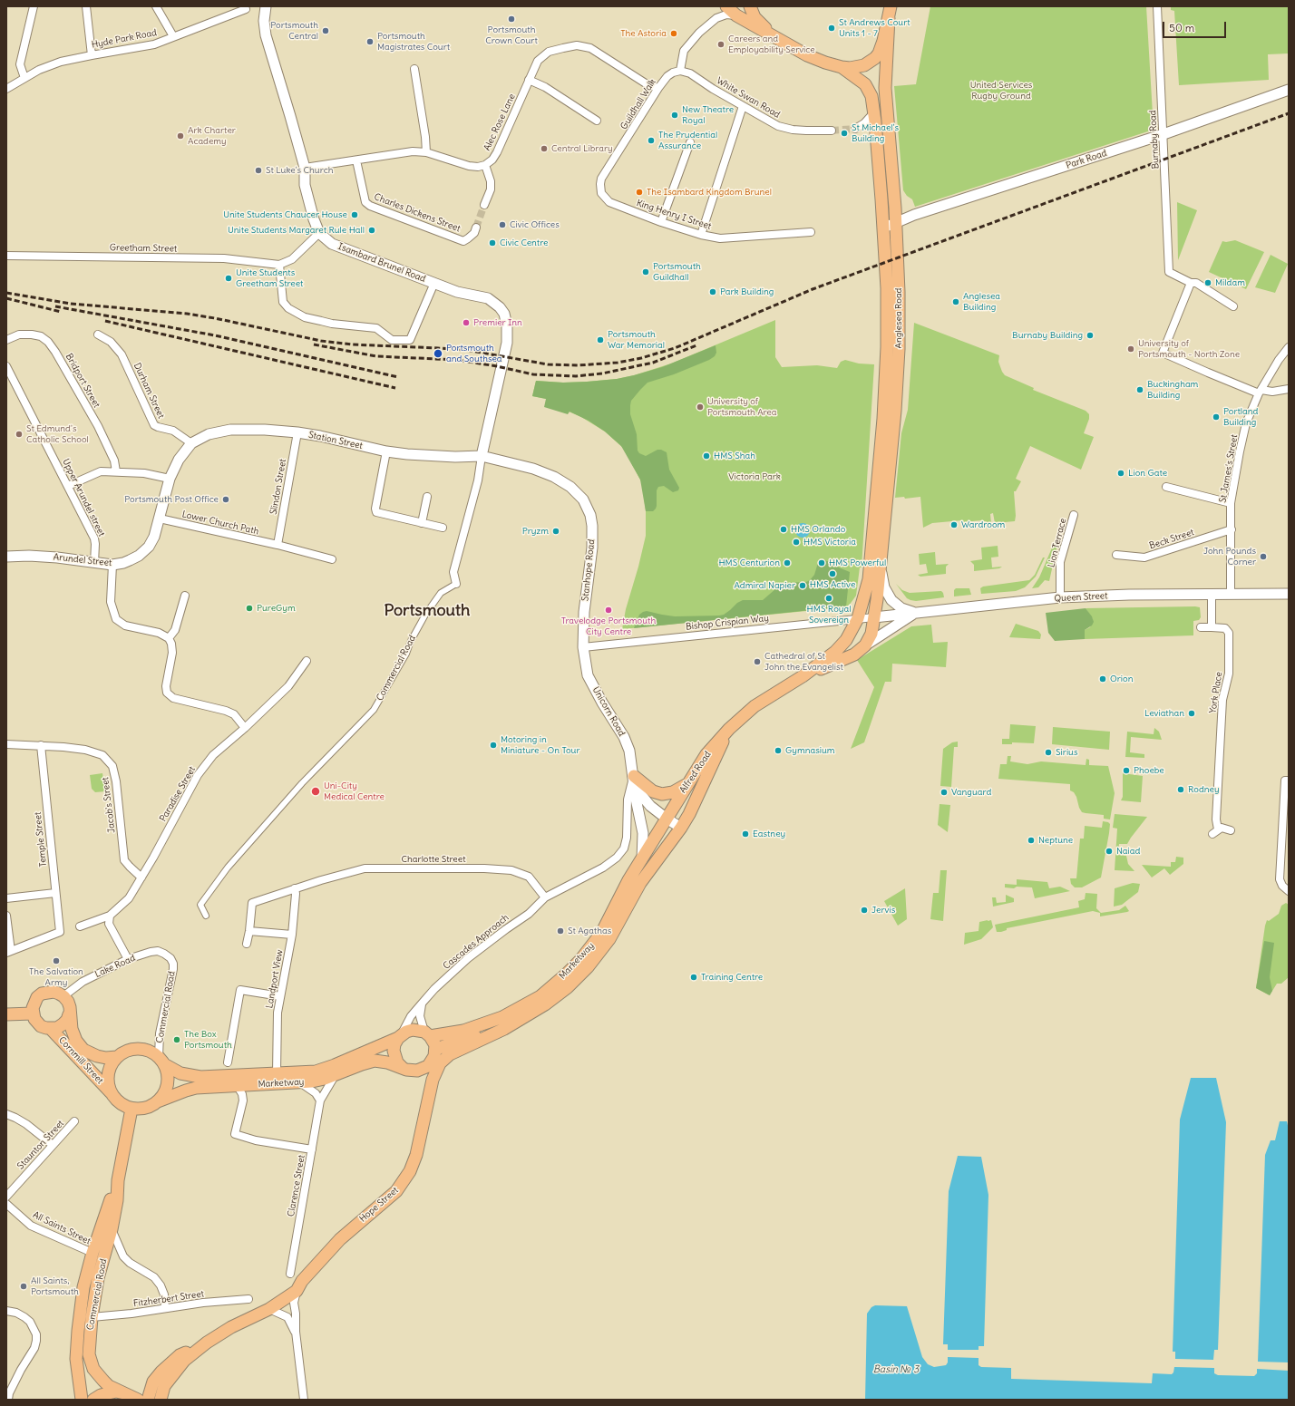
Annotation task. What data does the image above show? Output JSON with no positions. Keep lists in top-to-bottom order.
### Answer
{
  "streets": {
    "main road": [
      "Anglesea Road",
      "Commercial Road",
      "Alfred Road",
      "Marketway",
      "Cornmill Street",
      "Hope Street"
    ],
    "street": [
      "Hyde Park Road",
      "White Swan Road",
      "Guildhall Walk",
      "Alec Rose Lane",
      "Burnaby Road",
      "Park Road",
      "Charles Dickens Street",
      "King Henry I Street",
      "Greetham Street",
      "Isambard Brunel Road",
      "Bridport Street",
      "Durham Street",
      "Station Street",
      "St James's Street",
      "Slindon Street",
      "Upper Arundel street",
      "Lower Church Path",
      "Beck Street",
      "Lion Terrace",
      "Arundel Street",
      "Stanhope Road",
      "Queen Street",
      "Bishop Crispian Way",
      "York Place",
      "Unicorn Road",
      "Paradise Street",
      "Jacob's Street",
      "Temple Street",
      "Charlotte Street",
      "Cascades Approach",
      "Lake Road",
      "Landport View",
      "Staunton Street",
      "Clarence Street",
      "All Saints Street",
      "Fitzherbert Street"
    ]
  },
  "crossings": [
    ["White Swan Road", "Guildhall Walk"],
    ["Guildhall Walk", "Alec Rose Lane"],
    ["Guildhall Walk", "King Henry I Street"],
    ["Burnaby Road", "Park Road"],
    ["Park Road", "Anglesea Road"],
    ["Isambard Brunel Road", "Commercial Road"],
    ["Anglesea Road", "Queen Street"],
    ["Anglesea Road", "Bishop Crispian Way"],
    ["Anglesea Road", "Alfred Road"],
    ["Durham Street", "Station Street"],
    ["Durham Street", "Arundel Street"],
    ["Station Street", "Slindon Street"],
    ["Station Street", "Arundel Street"],
    ["Station Street", "Stanhope Road"],
    ["Station Street", "Commercial Road"],
    ["St James's Street", "Beck Street"],
    ["St James's Street", "Queen Street"],
    ["Slindon Street", "Lower Church Path"],
    ["Upper Arundel street", "Arundel Street"],
    ["Lower Church Path", "Arundel Street"],
    ["Lion Terrace", "Queen Street"],
    ["Stanhope Road", "Bishop Crispian Way"],
    ["Stanhope Road", "Commercial Road"],
    ["Stanhope Road", "Unicorn Road"],
    ["Queen Street", "Bishop Crispian Way"],
    ["Bishop Crispian Way", "Unicorn Road"],
    ["Bishop Crispian Way", "Alfred Road"],
    ["Commercial Road", "Marketway"],
    ["Commercial Road", "Lake Road"],
    ["Commercial Road", "Cornmill Street"],
    ["Commercial Road", "All Saints Street"],
    ["Commercial Road", "Fitzherbert Street"],
    ["Unicorn Road", "Alfred Road"],
    ["Unicorn Road", "Marketway"],
    ["Alfred Road", "Marketway"],
    ["Paradise Street", "Jacob's Street"],
    ["Jacob's Street", "Temple Street"],
    ["Charlotte Street", "Cascades Approach"],
    ["Charlotte Street", "Landport View"],
    ["Cascades Approach", "Marketway"],
    ["Marketway", "Landport View"],
    ["Marketway", "Cornmill Street"],
    ["Marketway", "Clarence Street"],
    ["Marketway", "Hope Street"],
    ["Lake Road", "Cornmill Street"]
  ],
  "districts": ["Portsmouth"],
  "water": ["Basin № 3"],
  "parks": ["United Services Rugby Ground", "Victoria Park"],
  "places": [
    "Portsmouth Crown Court",
    "St Andrews Court Units 1 - 7",
    "Portsmouth Central",
    "The Astoria",
    "Portsmouth Magistrates Court",
    "Careers and Employability Service",
    "New Theatre Royal",
    "St Michael's Building",
    "Ark Charter Academy",
    "The Prudential Assurance",
    "Central Library",
    "St Luke's Church",
    "The Isambard Kingdom Brunel",
    "Unite Students Chaucer House",
    "Civic Offices",
    "Unite Students Margaret Rule Hall",
    "Civic Centre",
    "Portsmouth Guildhall",
    "Unite Students Greetham Street",
    "Mildam",
    "Park Building",
    "Anglesea Building",
    "Premier Inn",
    "Burnaby Building",
    "Portsmouth War Memorial",
    "University of Portsmouth - North Zone",
    "Portsmouth and Southsea",
    "Buckingham Building",
    "University of Portsmouth Area",
    "Portland Building",
    "St Edmund's Catholic School",
    "HMS Shah",
    "Lion Gate",
    "Portsmouth Post Office",
    "Wardroom",
    "HMS Orlando",
    "Pryzm",
    "HMS Victoria",
    "John Pounds Corner",
    "HMS Centurion",
    "HMS Powerful",
    "HMS Active",
    "Admiral Napier",
    "HMS Royal Sovereign",
    "PureGym",
    "Travelodge Portsmouth City Centre",
    "Cathedral of St John the Evangelist",
    "Orion",
    "Leviathan",
    "Motoring in Miniature - On Tour",
    "Gymnasium",
    "Sirius",
    "Phoebe",
    "Rodney",
    "Uni-City Medical Centre",
    "Vanguard",
    "Eastney",
    "Neptune",
    "Naiad",
    "Jervis",
    "St Agathas",
    "The Salvation Army",
    "Training Centre",
    "The Box Portsmouth",
    "All Saints, Portsmouth"
  ],
  "scale_bar": "50 m"
}
